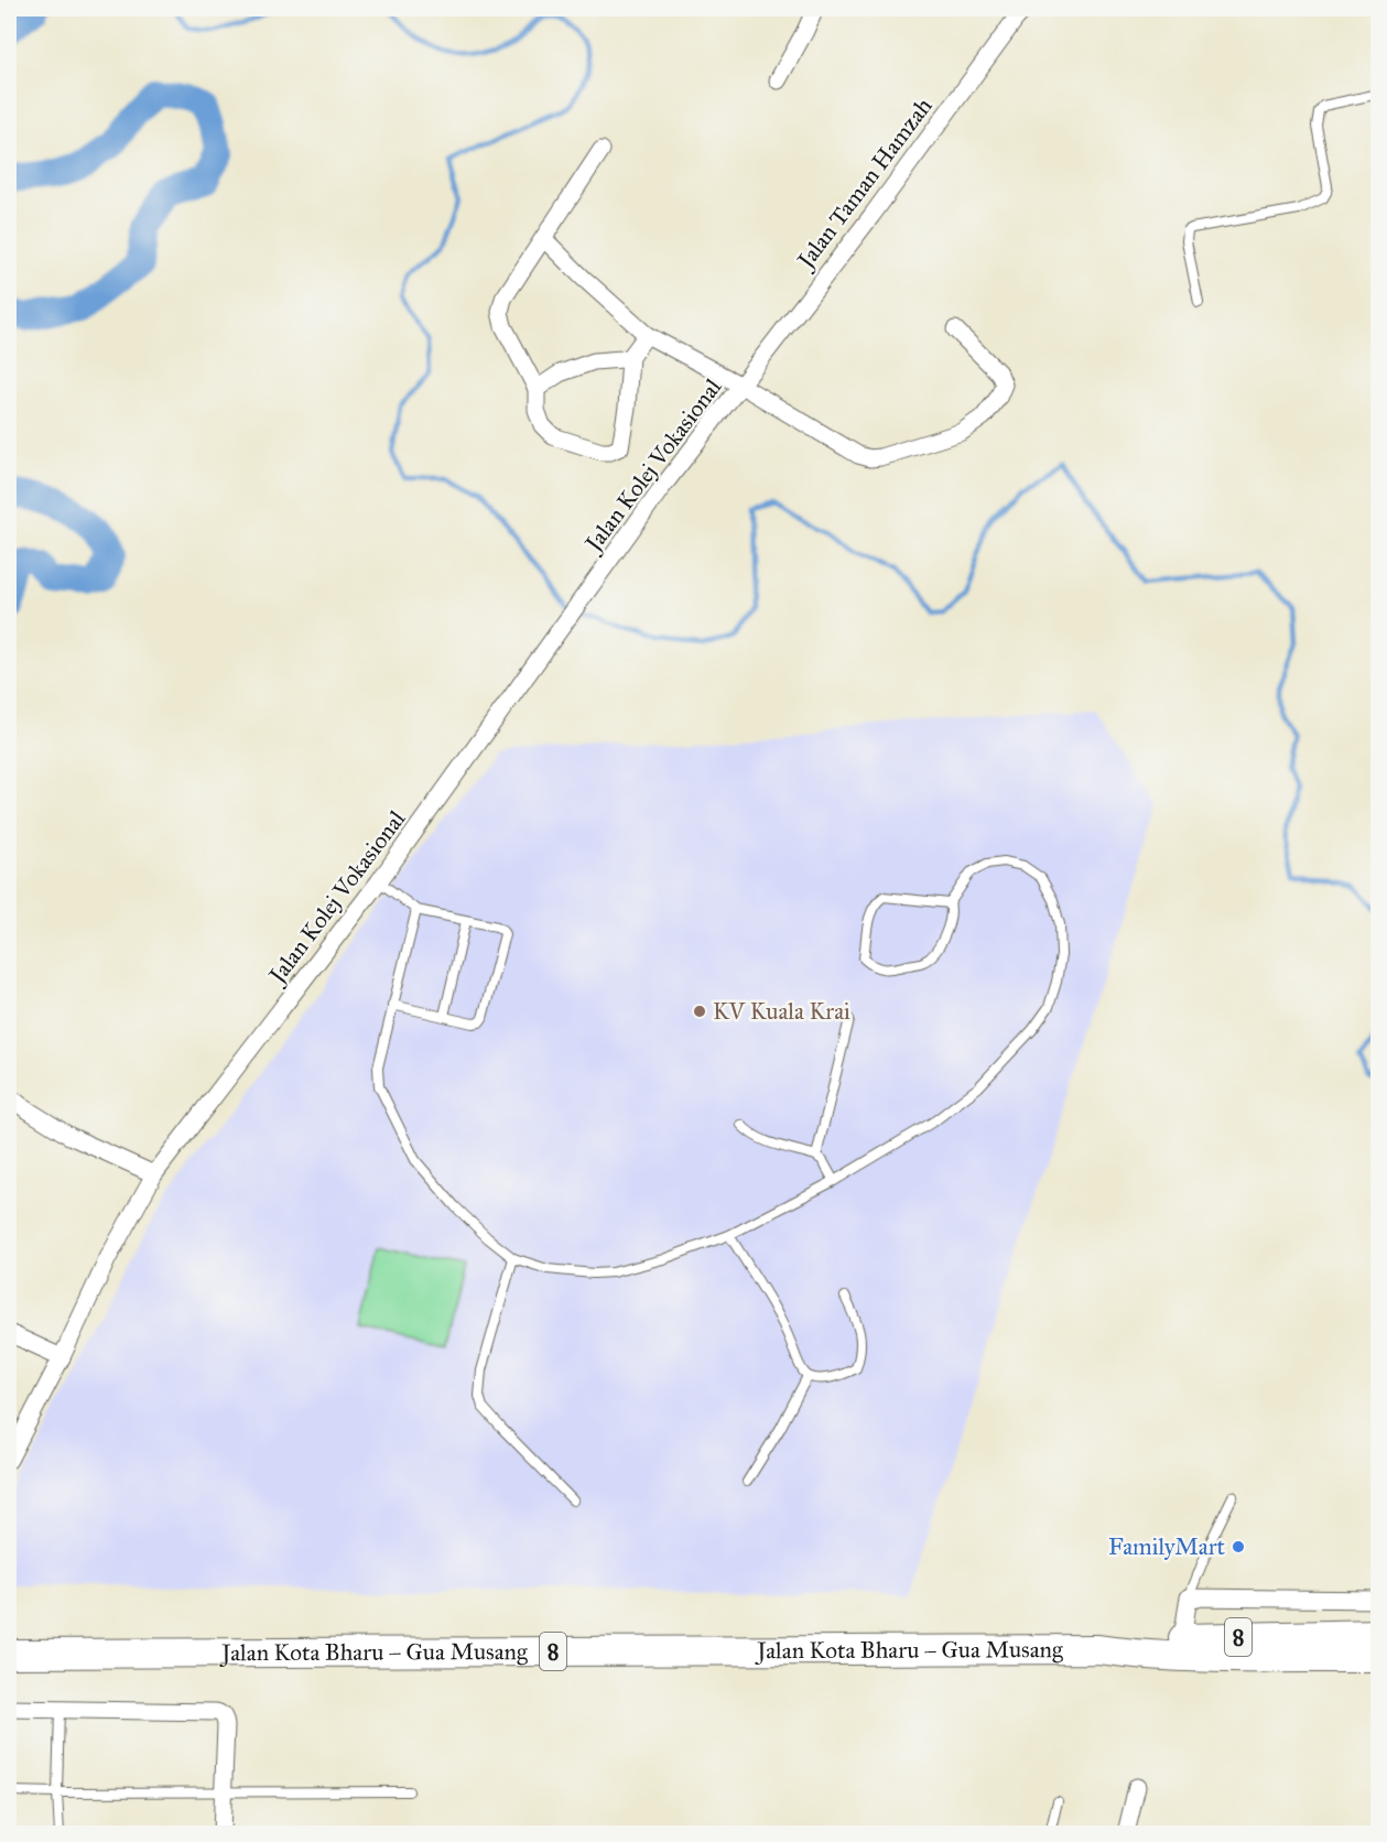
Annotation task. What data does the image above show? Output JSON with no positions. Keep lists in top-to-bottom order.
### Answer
{
  "streets": {
    "highway": ["8", "Jalan Kota Bharu – Gua Musang"],
    "street": ["Jalan Taman Hamzah", "Jalan Kolej Vokasional"]
  },
  "crossings": [
    ["Jalan Taman Hamzah", "Jalan Kolej Vokasional"]
  ],
  "places": ["KV Kuala Krai", "FamilyMart"]
}
